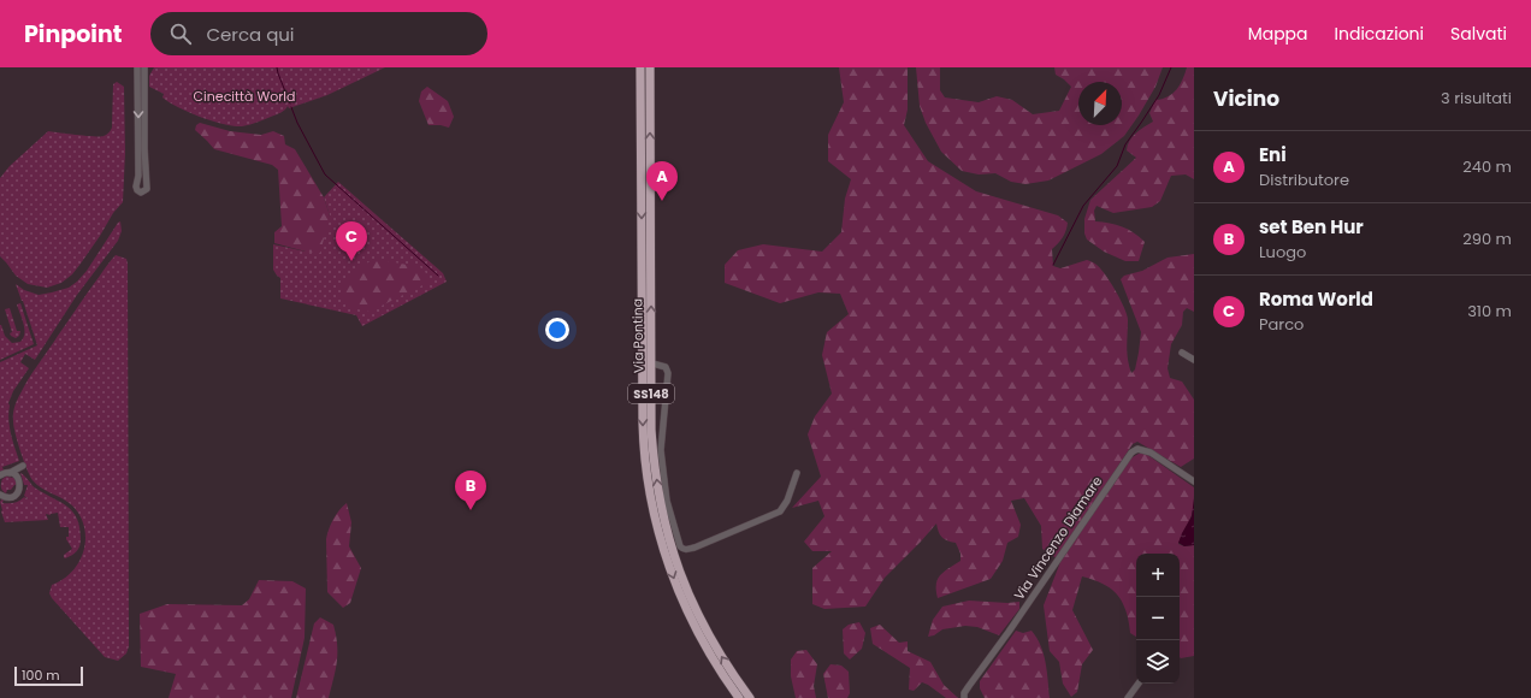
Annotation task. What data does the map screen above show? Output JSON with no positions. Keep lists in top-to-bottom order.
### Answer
{
  "streets": {
    "highway": ["Via Pontina", "SS148"],
    "street": ["Via Vincenzo Diamare"]
  },
  "parks": ["Cinecittà World"],
  "scale_bar": "100 m",
  "north": "top right",
  "page": {
    "header": "Pinpoint",
    "search": "Cerca qui",
    "nav": ["Mappa", "Indicazioni", "Salvati"],
    "heading": ["Vicino", "3 risultati"],
    "list": [
      {
        "mark": "A",
        "name": "Eni",
        "note": "Distributore",
        "value": "240 m"
      },
      {
        "mark": "B",
        "name": "set Ben Hur",
        "note": "Luogo",
        "value": "290 m"
      },
      {
        "mark": "C",
        "name": "Roma World",
        "note": "Parco",
        "value": "310 m"
      }
    ],
    "pins": ["A", "C", "B"],
    "map_buttons": ["+", "−"],
    "scale": "100 m"
  }
}
